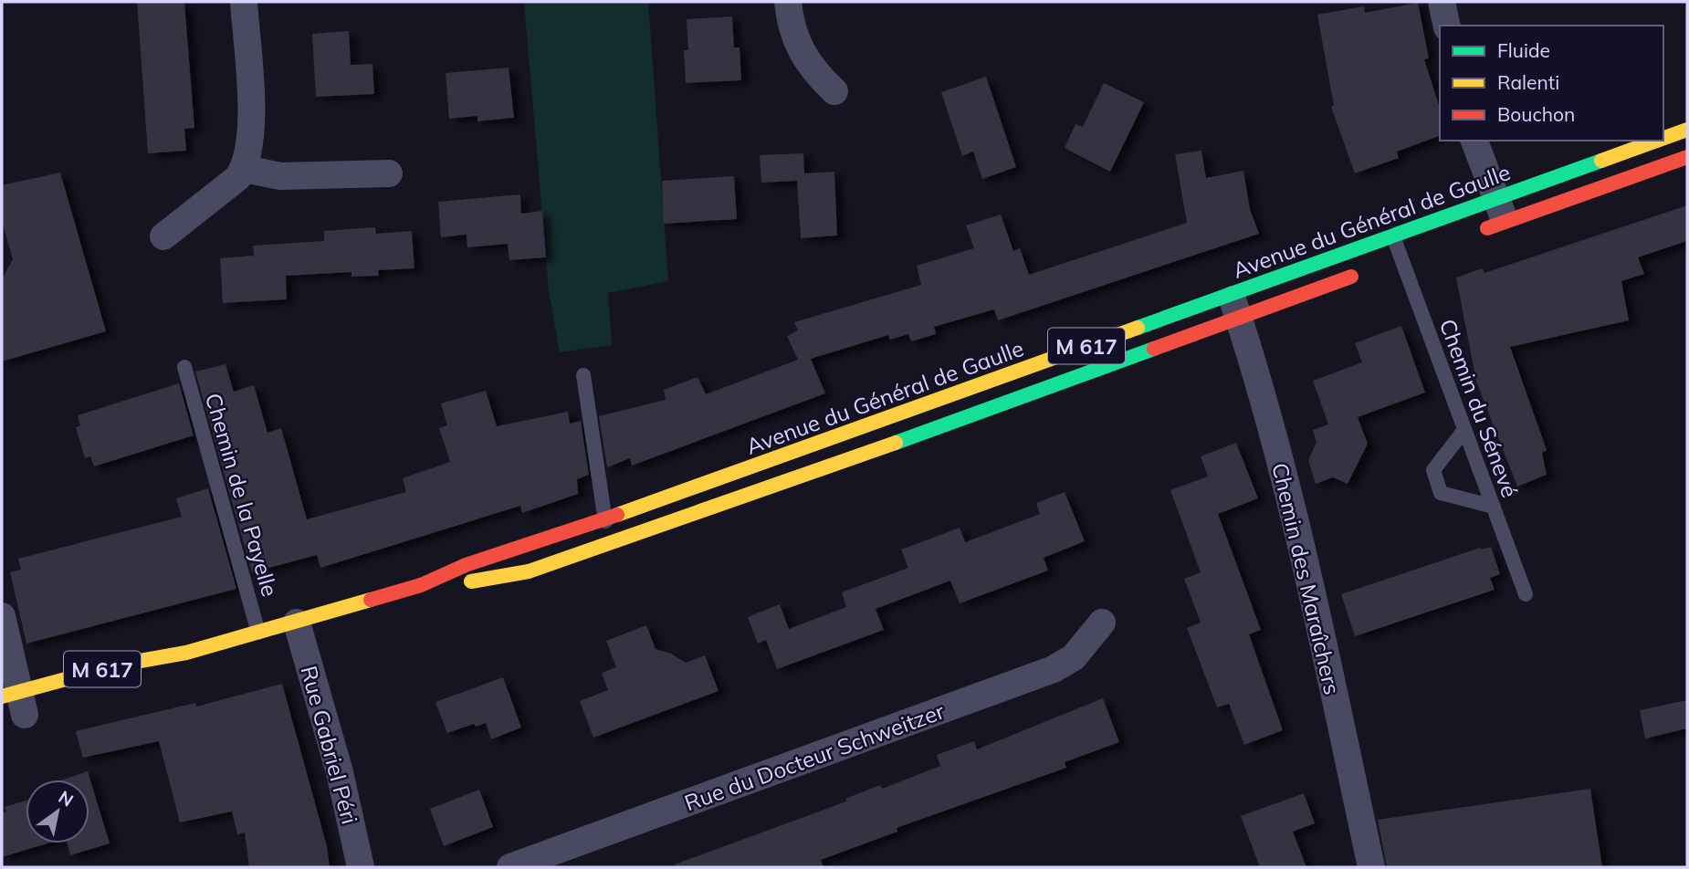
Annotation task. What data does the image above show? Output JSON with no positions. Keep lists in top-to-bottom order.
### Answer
{
  "streets": {
    "main road": ["Avenue du Général de Gaulle", "M 617"],
    "street": ["Chemin des Maraîchers", "Rue Gabriel Péri", "Rue du Docteur Schweitzer"],
    "lane": ["Chemin du Sénevé", "Chemin de la Payelle"]
  },
  "crossings": [
    ["Avenue du Général de Gaulle", "Chemin du Sénevé"],
    ["Avenue du Général de Gaulle", "Chemin de la Payelle"],
    ["Avenue du Général de Gaulle", "Chemin des Maraîchers"],
    ["Avenue du Général de Gaulle", "Rue Gabriel Péri"]
  ],
  "legend": ["Fluide", "Ralenti", "Bouchon"],
  "north": "top right"
}
